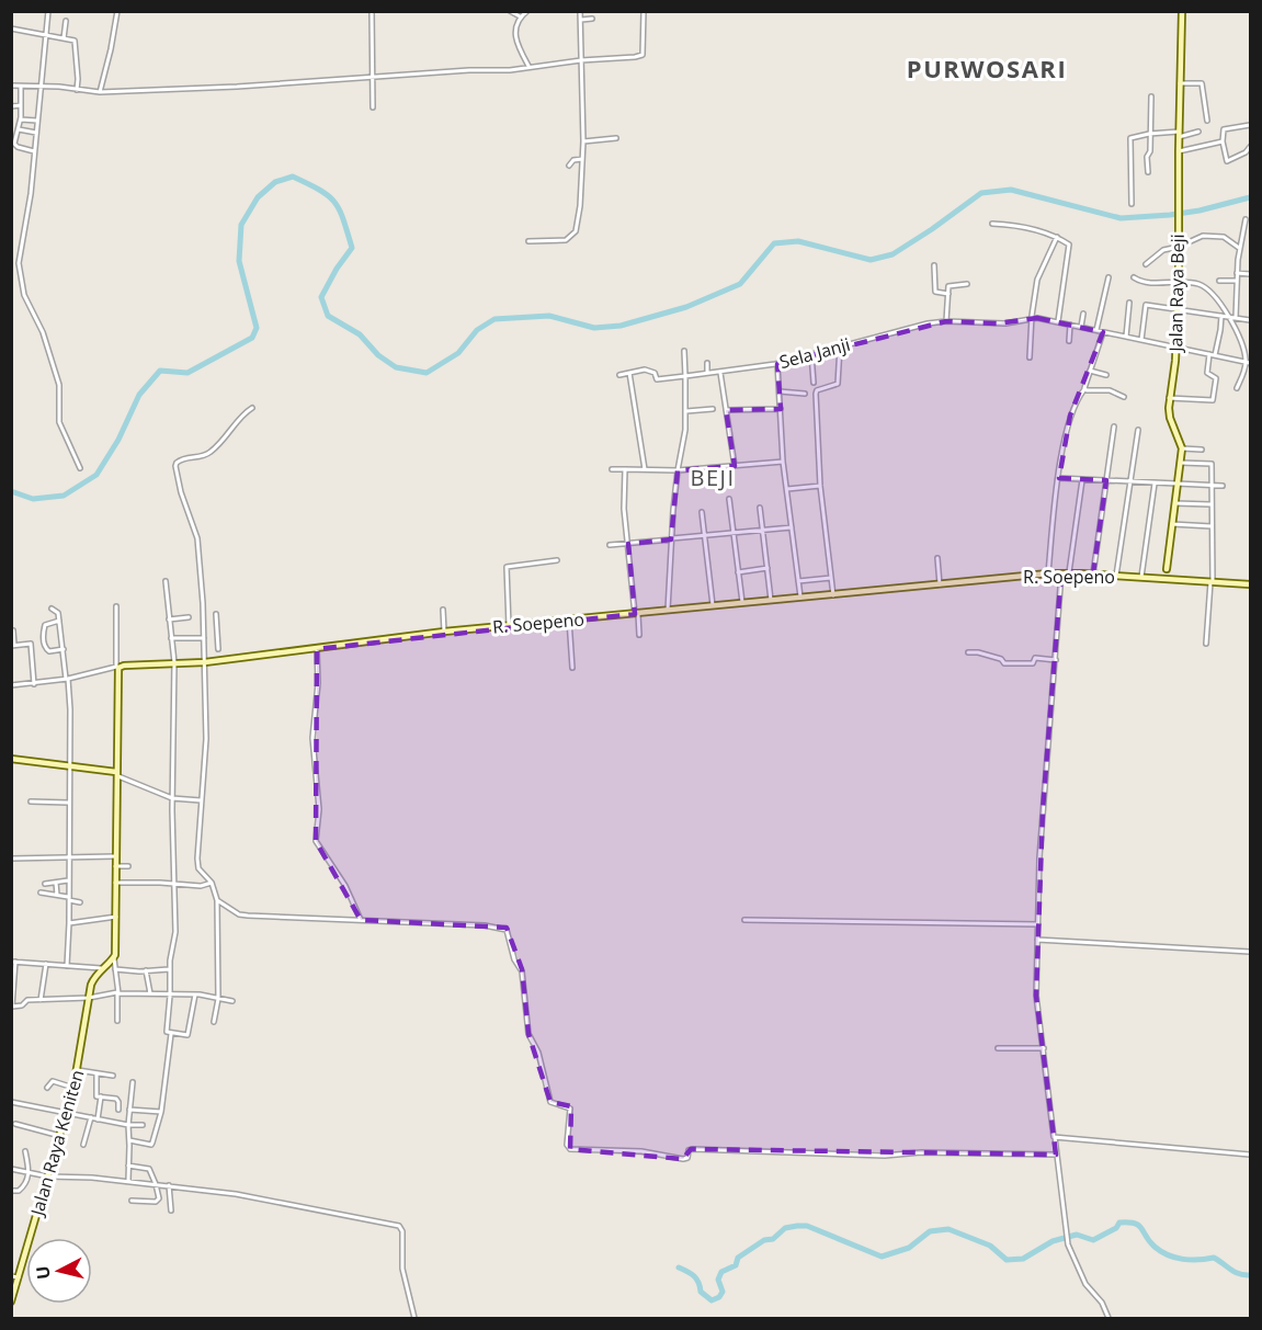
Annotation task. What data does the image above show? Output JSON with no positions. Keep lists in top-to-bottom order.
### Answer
{
  "streets": {
    "street": [
      "Jalan Raya Beji",
      "Sela Janji",
      "R. Soepeno",
      "Jalan Raya Keniten"
    ]
  },
  "crossings": [
    ["Jalan Raya Beji", "Sela Janji"]
  ],
  "districts": ["PURWOSARI", "BEJI"],
  "north": "left"
}
